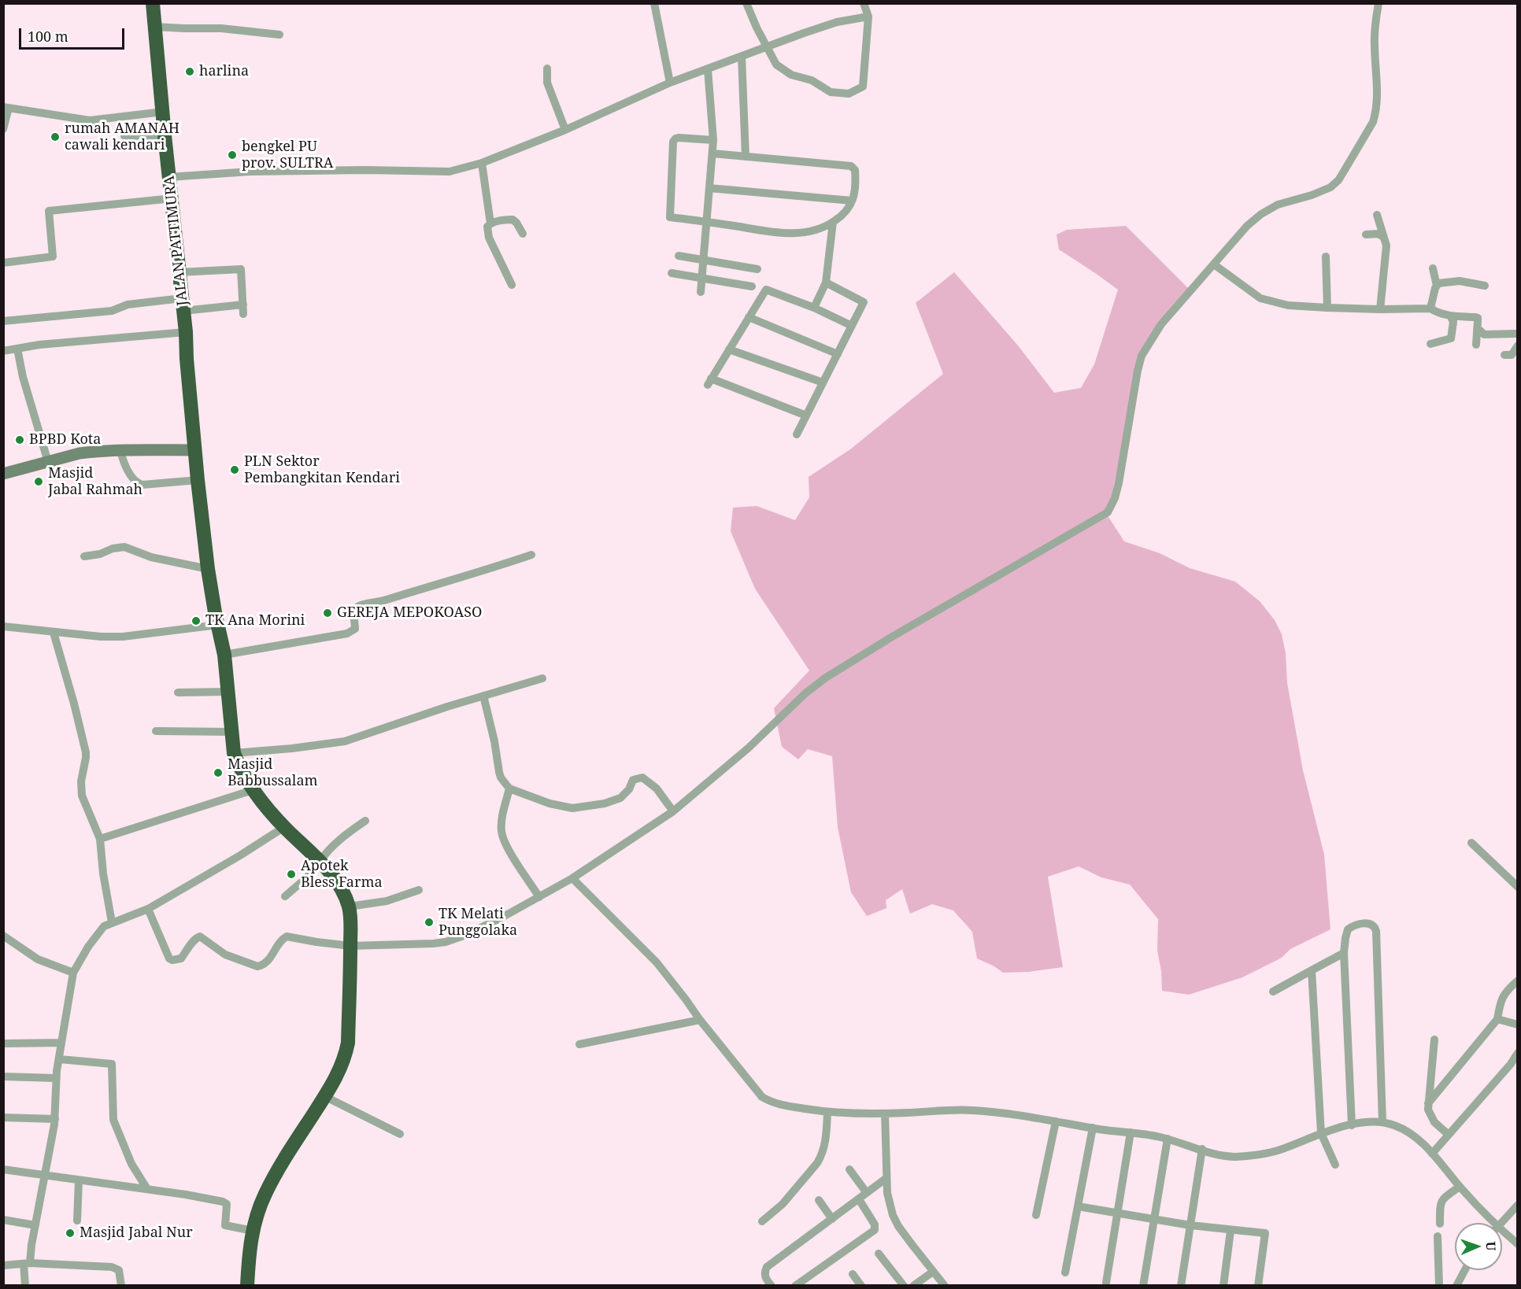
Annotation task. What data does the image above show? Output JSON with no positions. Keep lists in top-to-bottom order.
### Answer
{
  "streets": {
    "highway": ["JALAN PATTIMURA"]
  },
  "places": [
    "harlina",
    "rumah AMANAH cawali kendari",
    "bengkel PU prov. SULTRA",
    "BPBD Kota",
    "PLN Sektor Pembangkitan Kendari",
    "Masjid Jabal Rahmah",
    "GEREJA MEPOKOASO",
    "TK Ana Morini",
    "Masjid Babbussalam",
    "Apotek Bless Farma",
    "TK Melati Punggolaka",
    "Masjid Jabal Nur"
  ],
  "scale_bar": "100 m",
  "north": "right"
}
